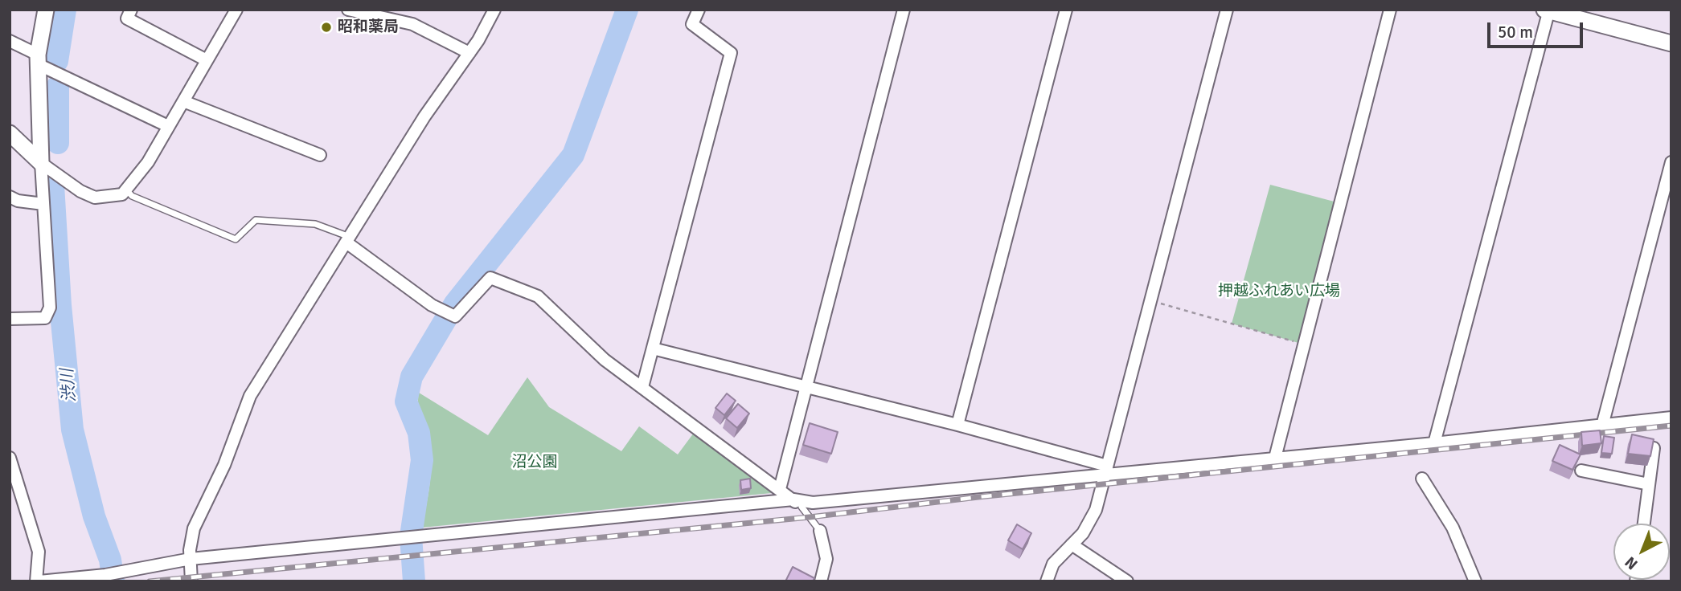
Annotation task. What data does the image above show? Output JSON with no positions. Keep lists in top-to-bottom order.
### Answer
{
  "water": ["渋川"],
  "parks": ["押越ふれあい広場", "沼公園"],
  "places": ["昭和薬局"],
  "scale_bar": "50 m",
  "north": "bottom left"
}
